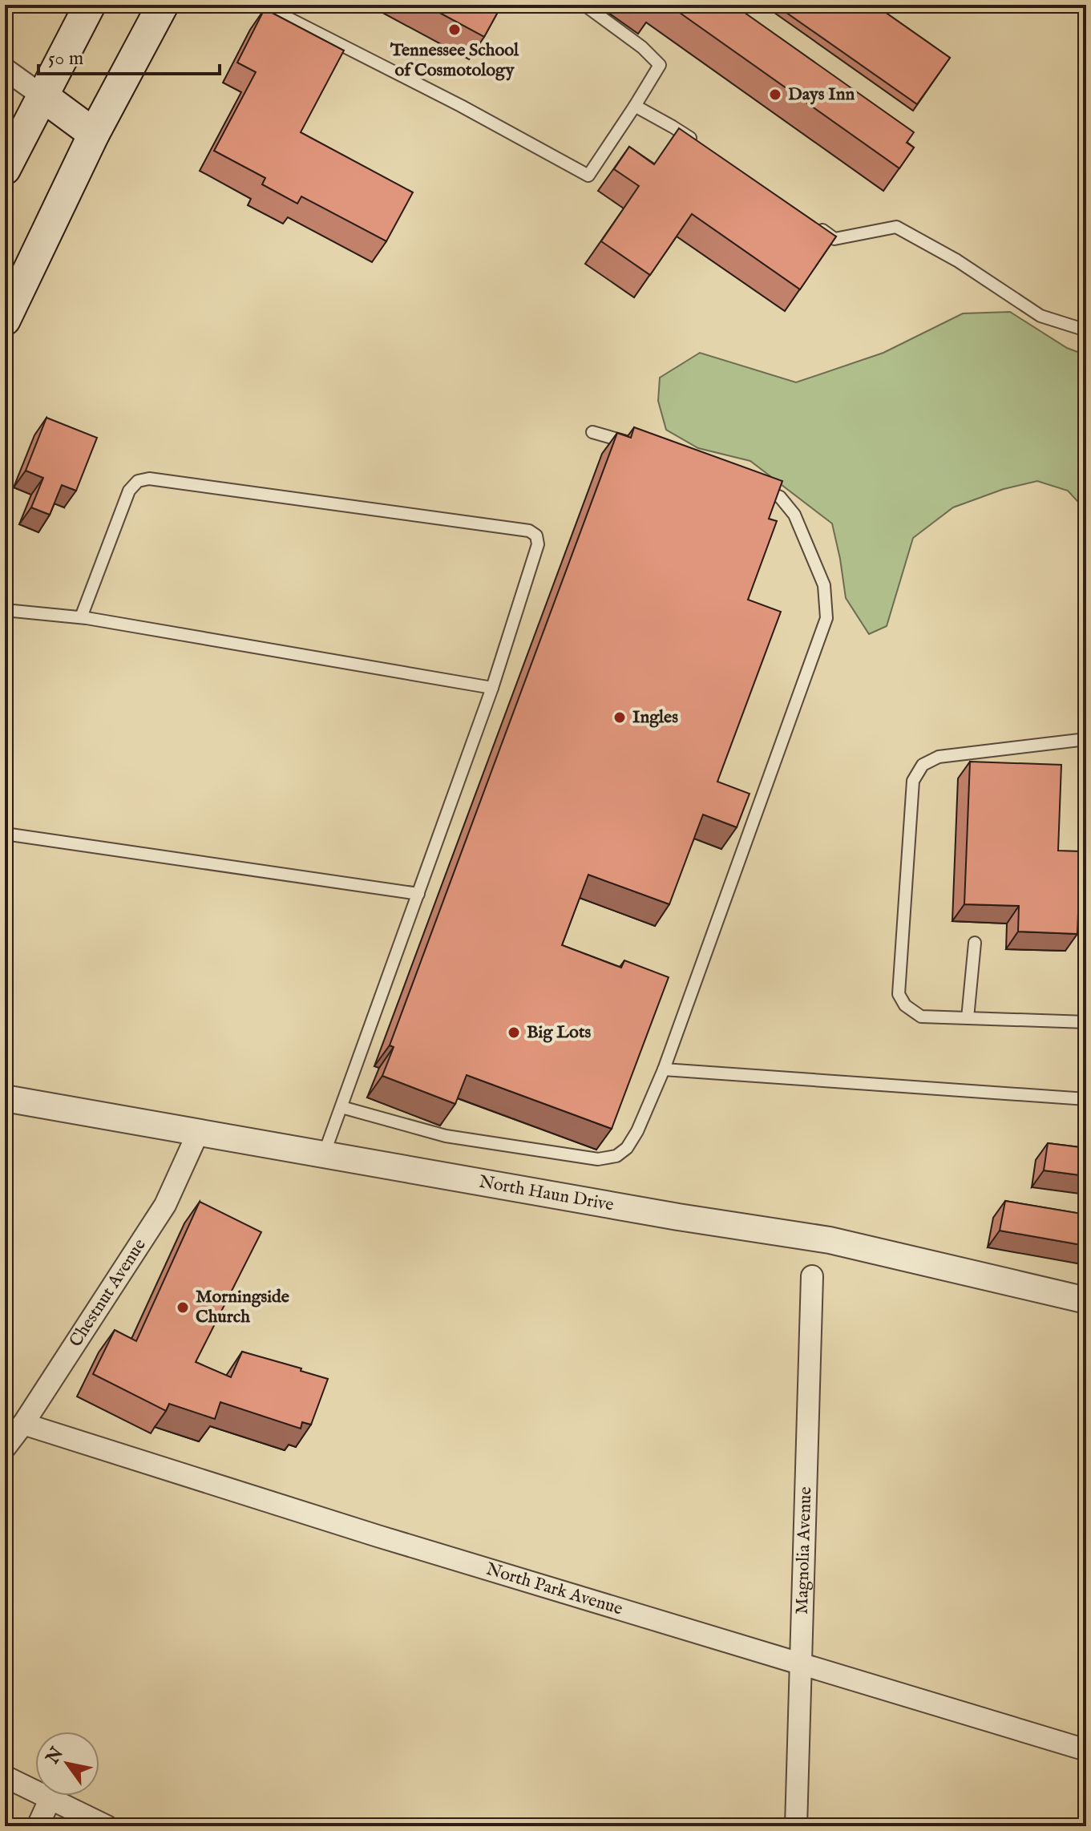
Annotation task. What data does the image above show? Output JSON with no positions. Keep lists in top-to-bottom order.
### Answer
{
  "streets": {
    "street": [
      "North Haun Drive",
      "Chestnut Avenue",
      "Magnolia Avenue",
      "North Park Avenue"
    ]
  },
  "crossings": [
    ["North Haun Drive", "Chestnut Avenue"],
    ["Chestnut Avenue", "North Park Avenue"],
    ["Magnolia Avenue", "North Park Avenue"]
  ],
  "places": [
    "Tennessee School of Cosmotology",
    "Days Inn",
    "Ingles",
    "Big Lots",
    "Morningside Church"
  ],
  "scale_bar": "50 m",
  "north": "top left"
}
